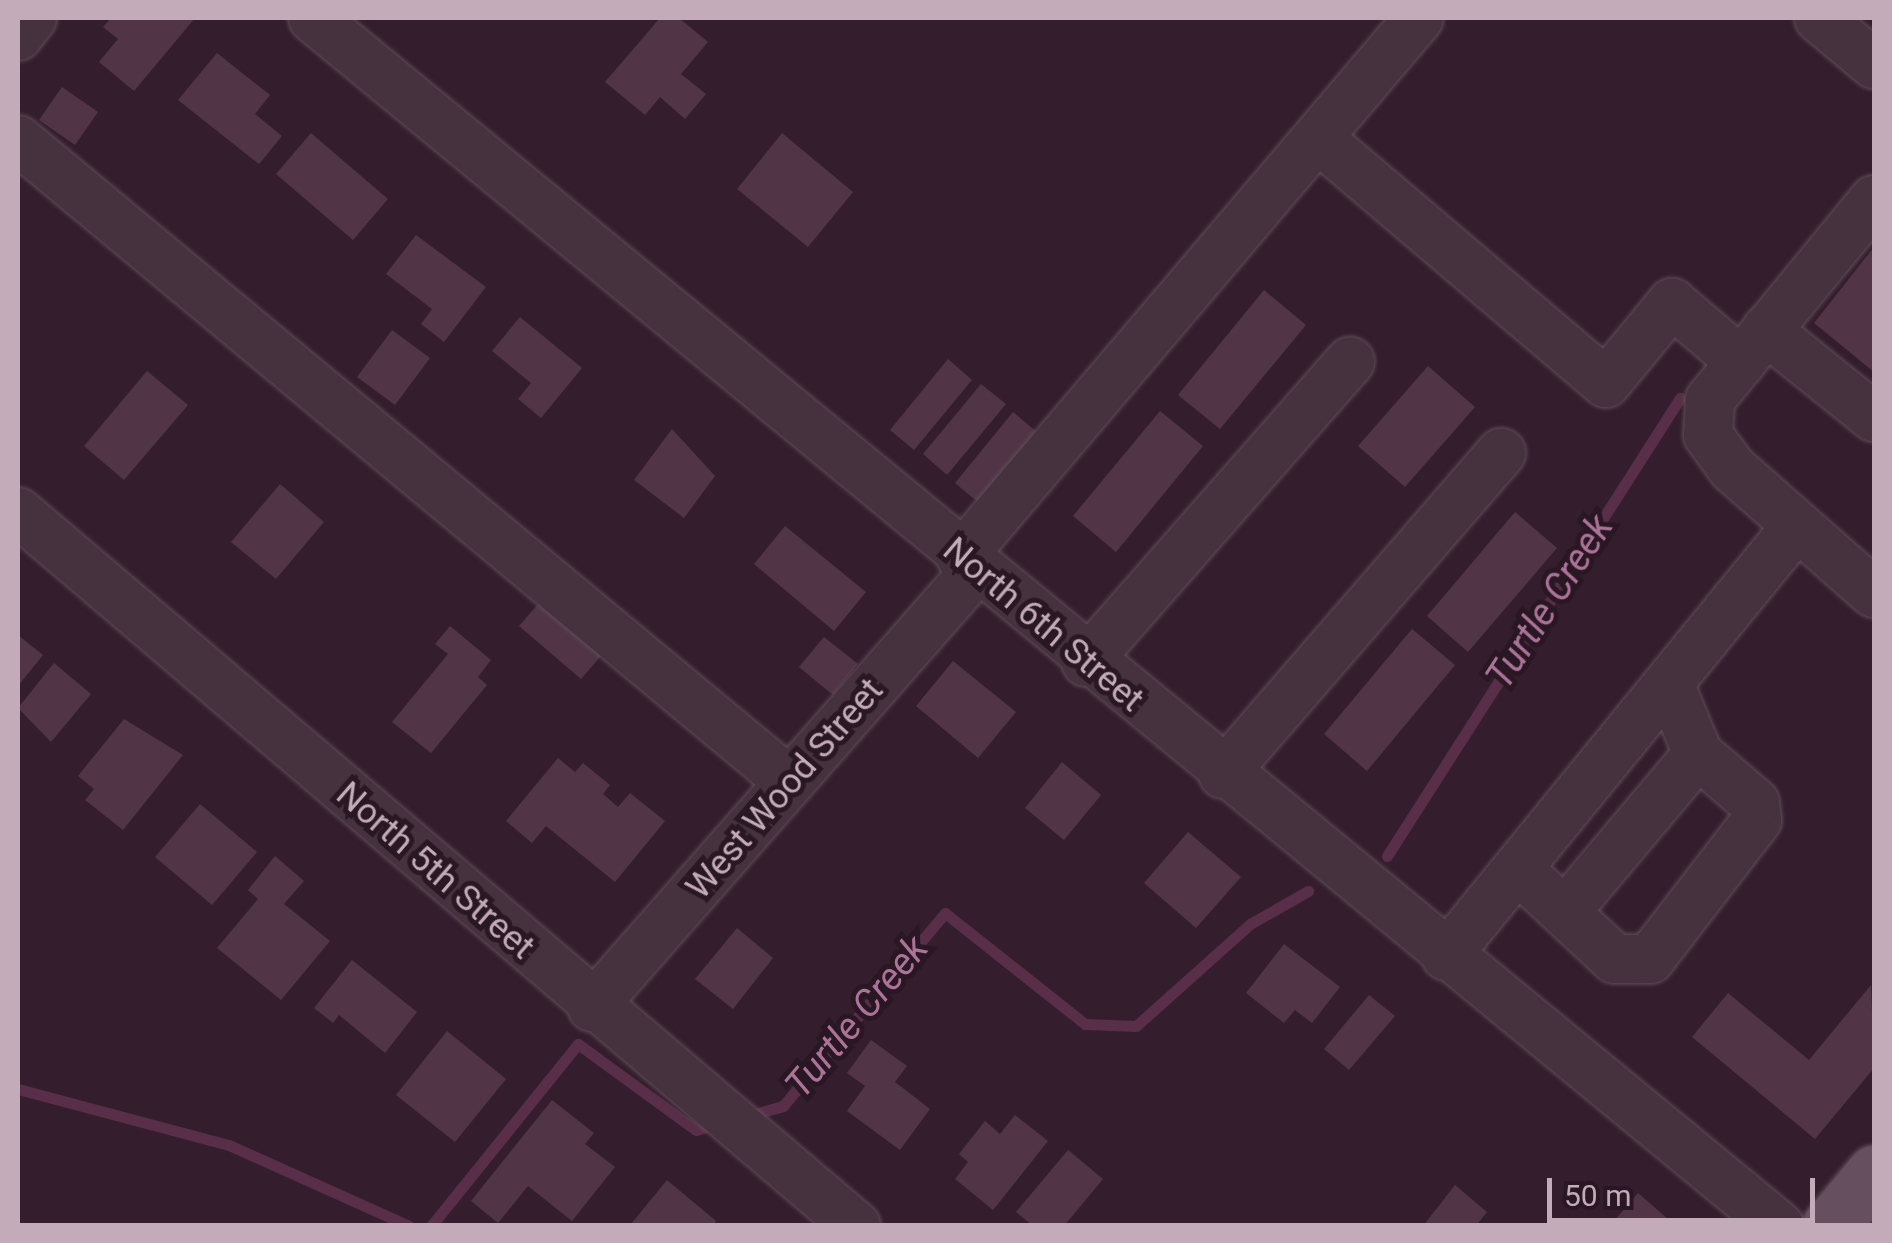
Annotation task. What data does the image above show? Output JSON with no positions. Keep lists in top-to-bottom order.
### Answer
{
  "streets": {
    "street": ["North 6th Street", "West Wood Street", "North 5th Street"]
  },
  "crossings": [
    ["North 6th Street", "West Wood Street"],
    ["West Wood Street", "North 5th Street"]
  ],
  "water": ["Turtle Creek"],
  "scale_bar": "50 m"
}
